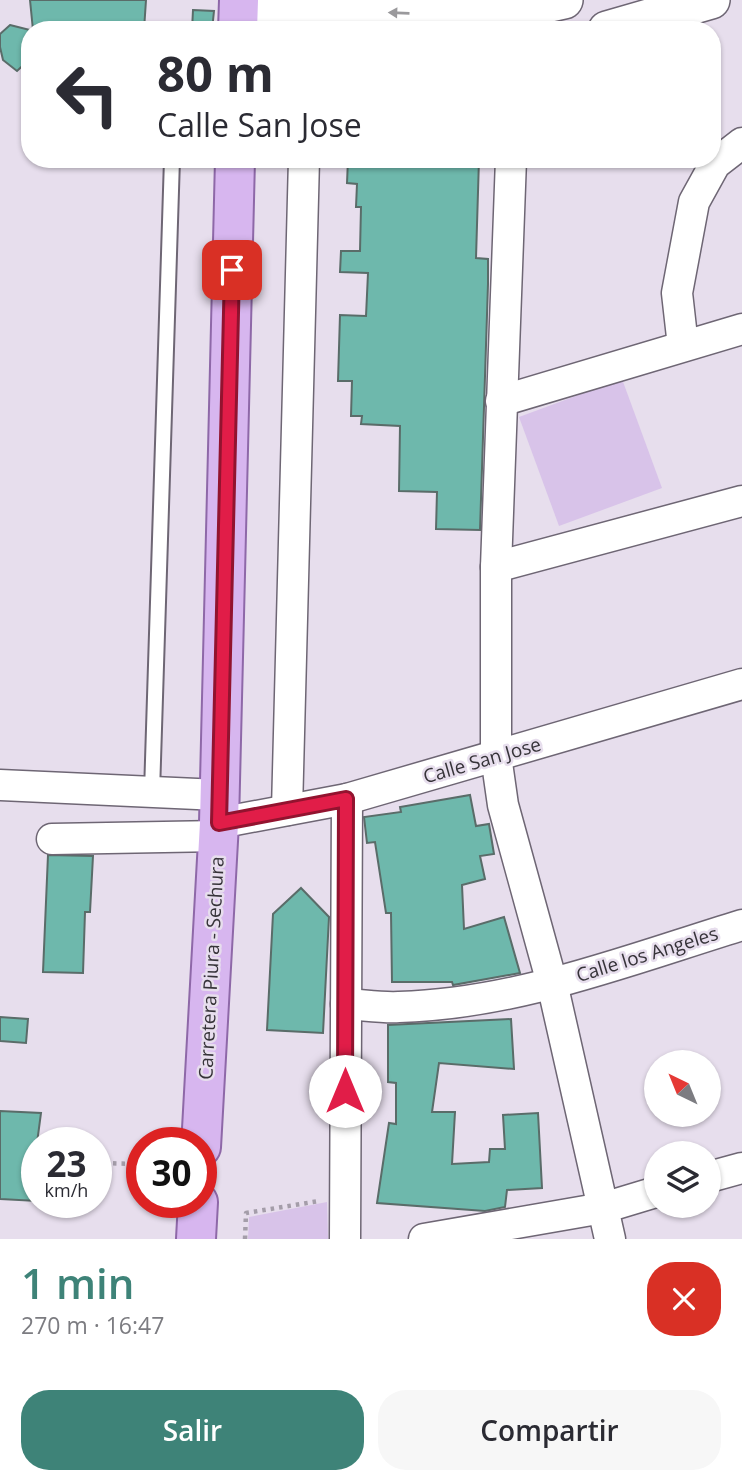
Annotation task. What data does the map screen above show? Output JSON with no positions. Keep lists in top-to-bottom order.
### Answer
{
  "streets": {
    "main road": ["Carretera Piura - Sechura"],
    "street": ["Calle San Jose", "Calle los Angeles"]
  },
  "crossings": [
    ["Calle San Jose", "Carretera Piura - Sechura"]
  ],
  "north": "top left",
  "page": {
    "turn": ["80 m", "Calle San Jose"],
    "speed": "23 km/h",
    "limit": "30",
    "heading": ["1 min", "270 m · 16:47"],
    "buttons": ["Salir", "Compartir"]
  }
}
